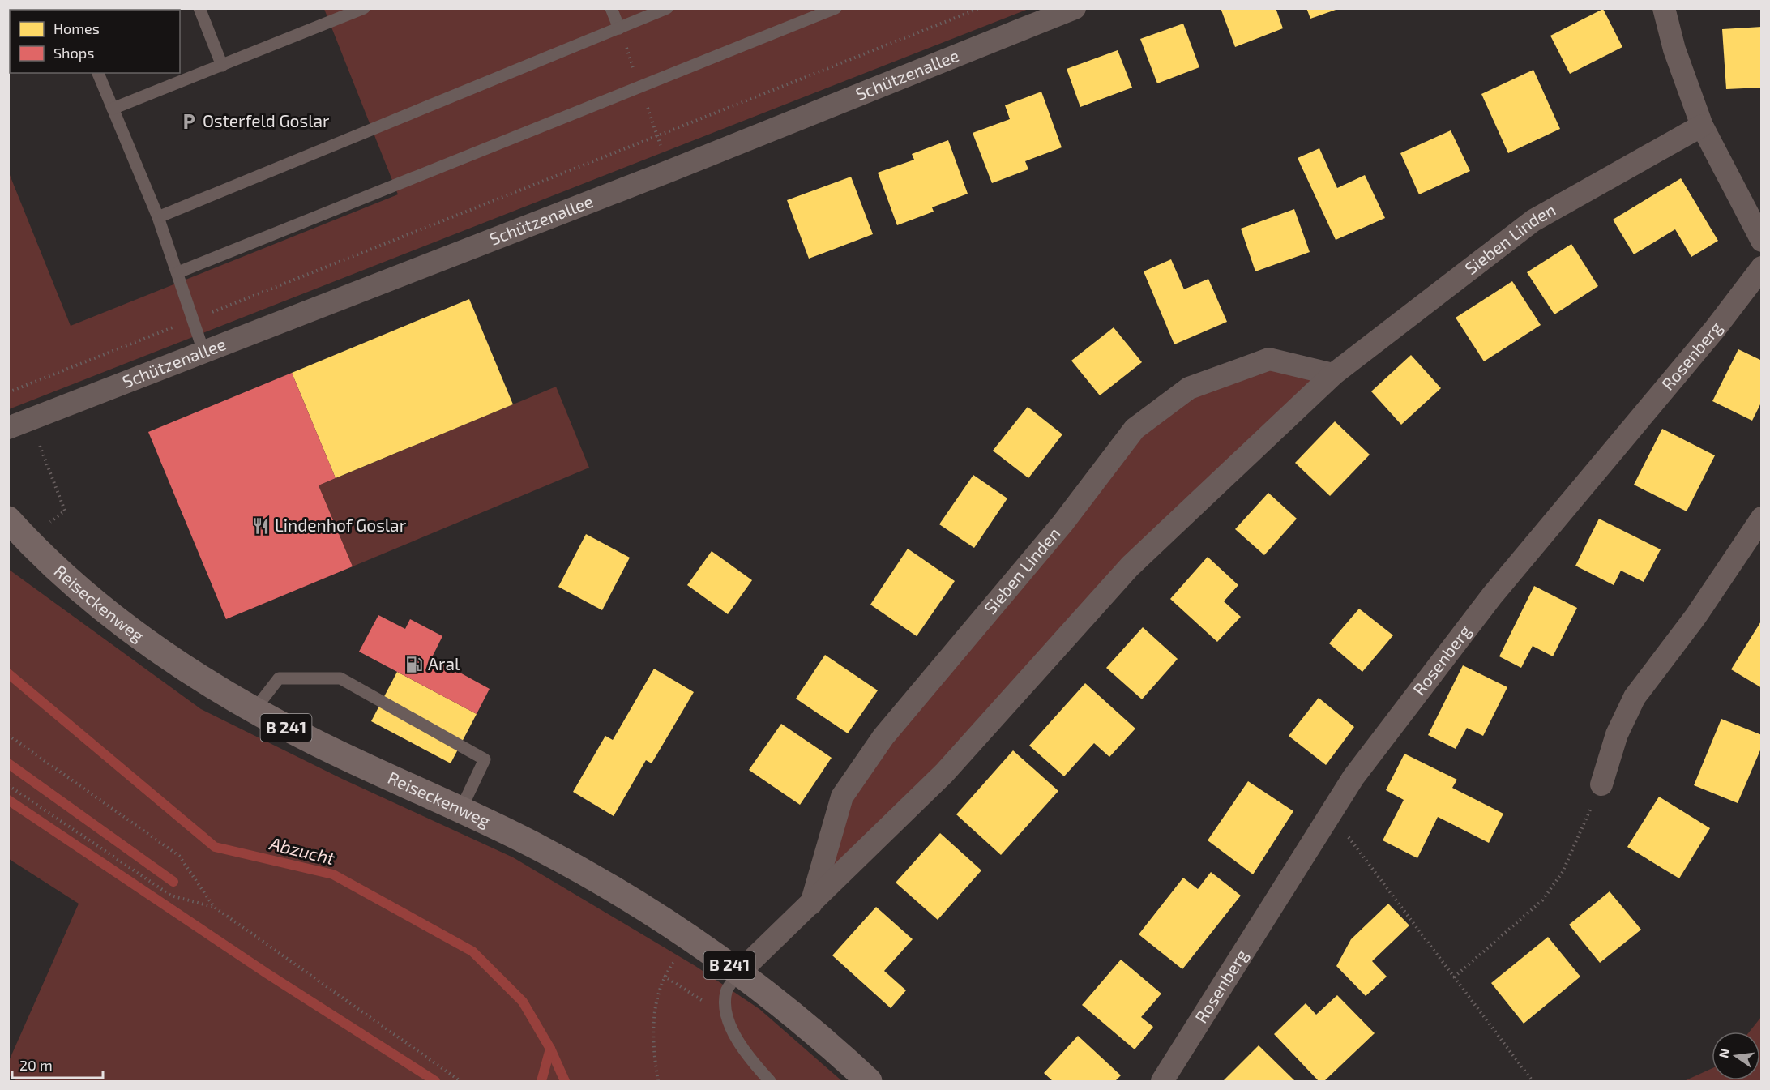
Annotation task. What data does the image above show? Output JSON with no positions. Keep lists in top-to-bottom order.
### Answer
{
  "streets": {
    "main road": ["Reiseckenweg", "B 241"],
    "street": ["Schützenallee", "Sieben Linden", "Rosenberg"]
  },
  "crossings": [
    ["Sieben Linden", "Reiseckenweg"]
  ],
  "water": ["Abzucht"],
  "places": {
    "parking": ["Osterfeld Goslar"],
    "restaurant": ["Lindenhof Goslar"],
    "fuel station": ["Aral"]
  },
  "legend": ["Homes", "Shops"],
  "scale_bar": "20 m",
  "north": "left"
}
